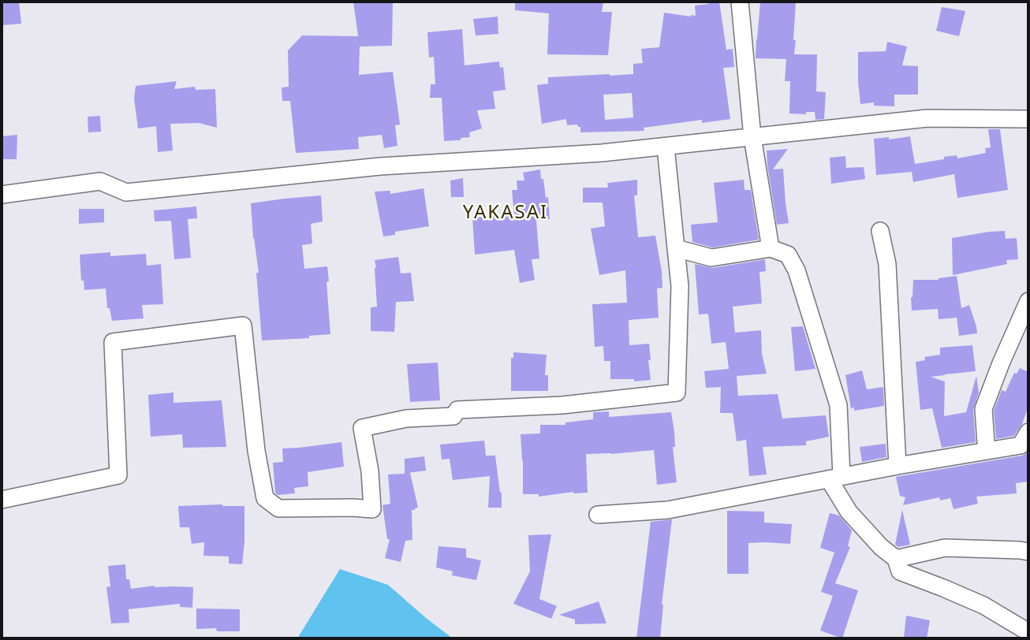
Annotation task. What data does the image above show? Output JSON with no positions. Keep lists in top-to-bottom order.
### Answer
{
  "districts": ["YAKASAI"]
}
